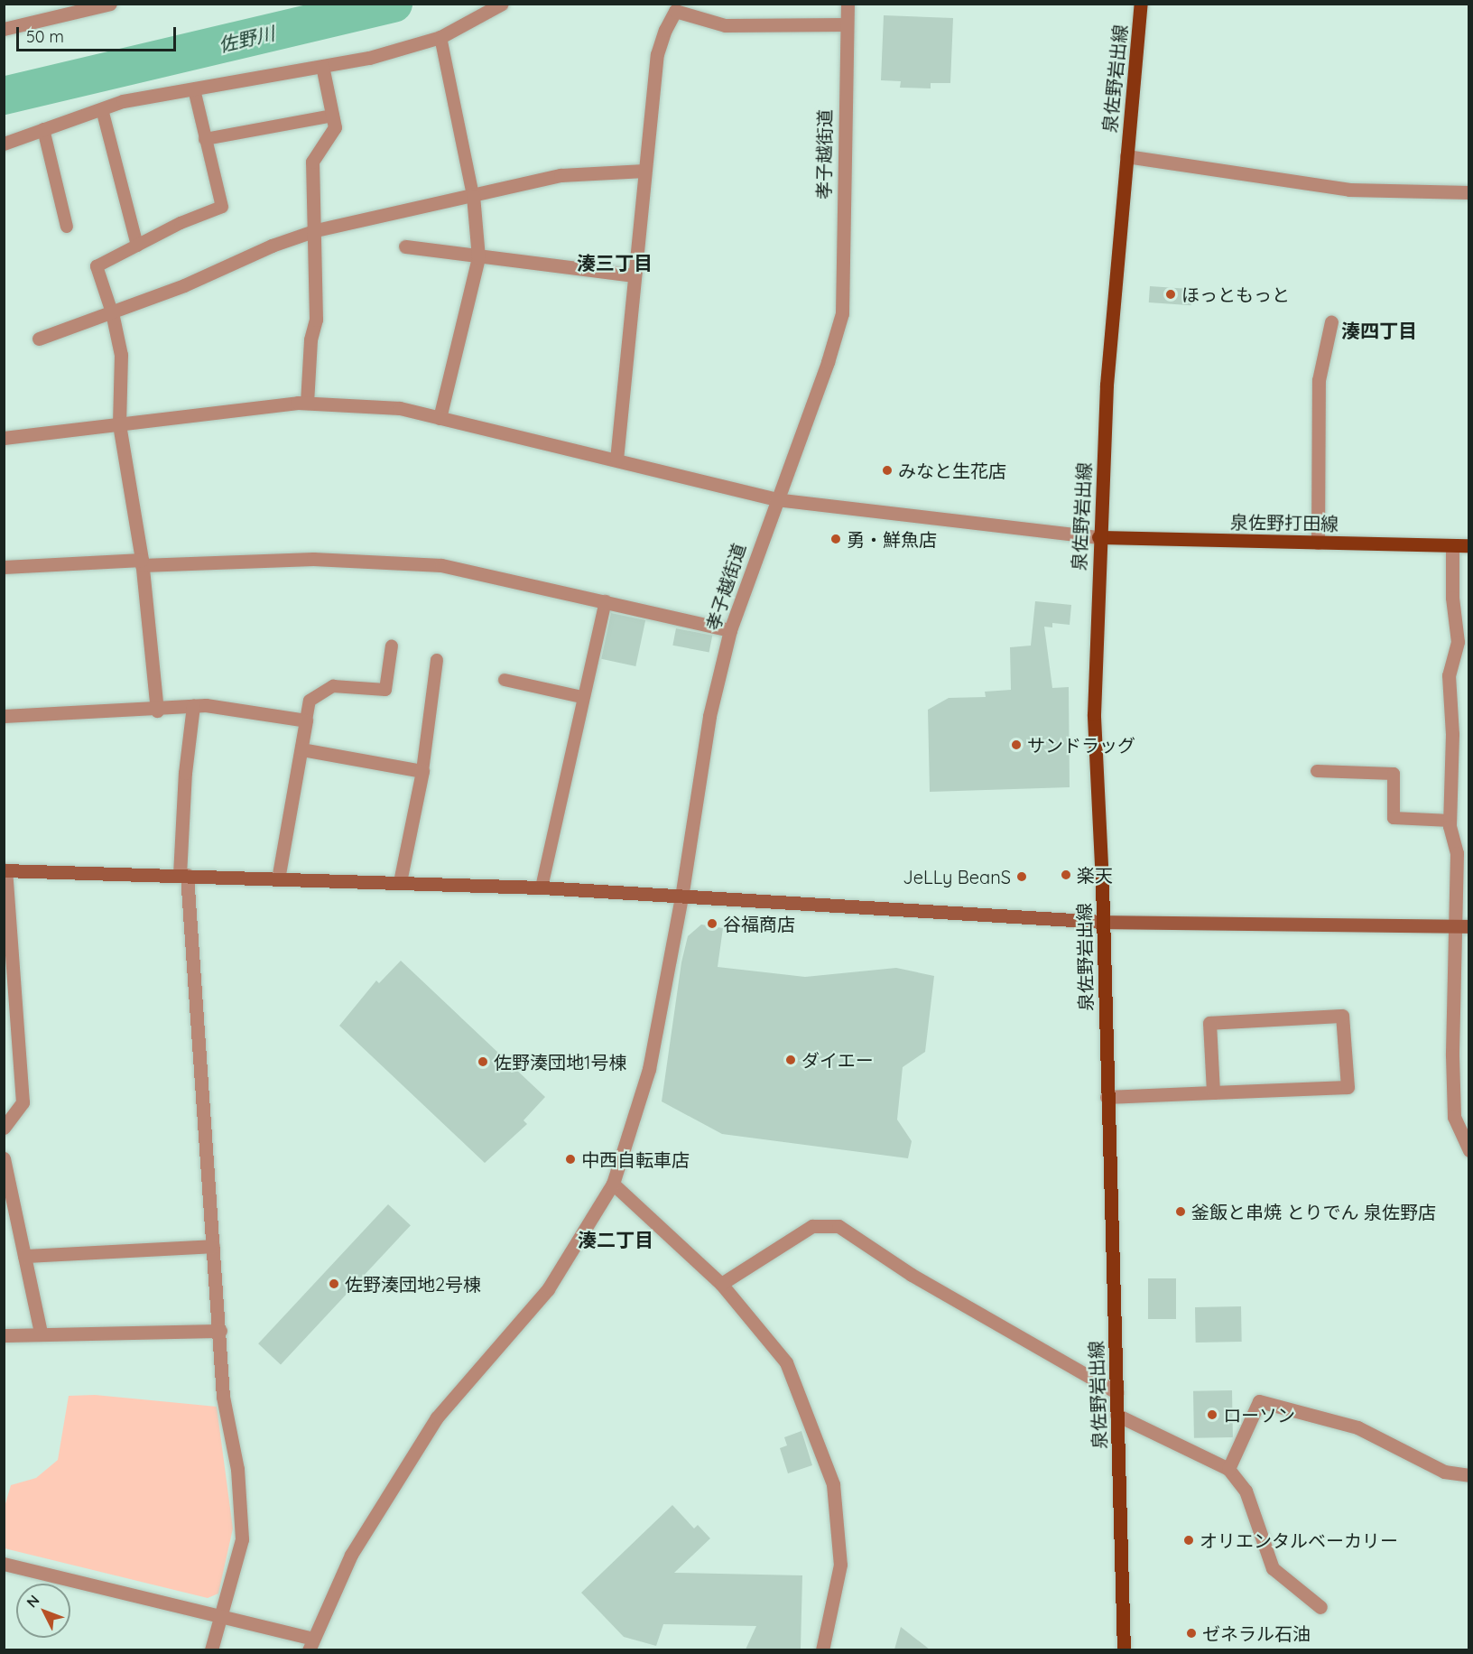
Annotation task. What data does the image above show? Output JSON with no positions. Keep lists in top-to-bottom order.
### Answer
{
  "streets": {
    "main road": ["泉佐野岩出線", "泉佐野打田線"],
    "street": ["孝子越街道"]
  },
  "crossings": [
    ["泉佐野岩出線", "泉佐野打田線"]
  ],
  "districts": ["湊三丁目", "湊四丁目", "湊二丁目"],
  "water": ["佐野川"],
  "places": [
    "ほっともっと",
    "みなと生花店",
    "勇・鮮魚店",
    "サンドラッグ",
    "楽天",
    "JeLLy BeanS",
    "谷福商店",
    "ダイエー",
    "佐野湊団地1号棟",
    "中西自転車店",
    "釜飯と串焼 とりでん 泉佐野店",
    "佐野湊団地2号棟",
    "ローソン",
    "オリエンタルベーカリー",
    "ゼネラル石油"
  ],
  "scale_bar": "50 m",
  "north": "top left"
}
